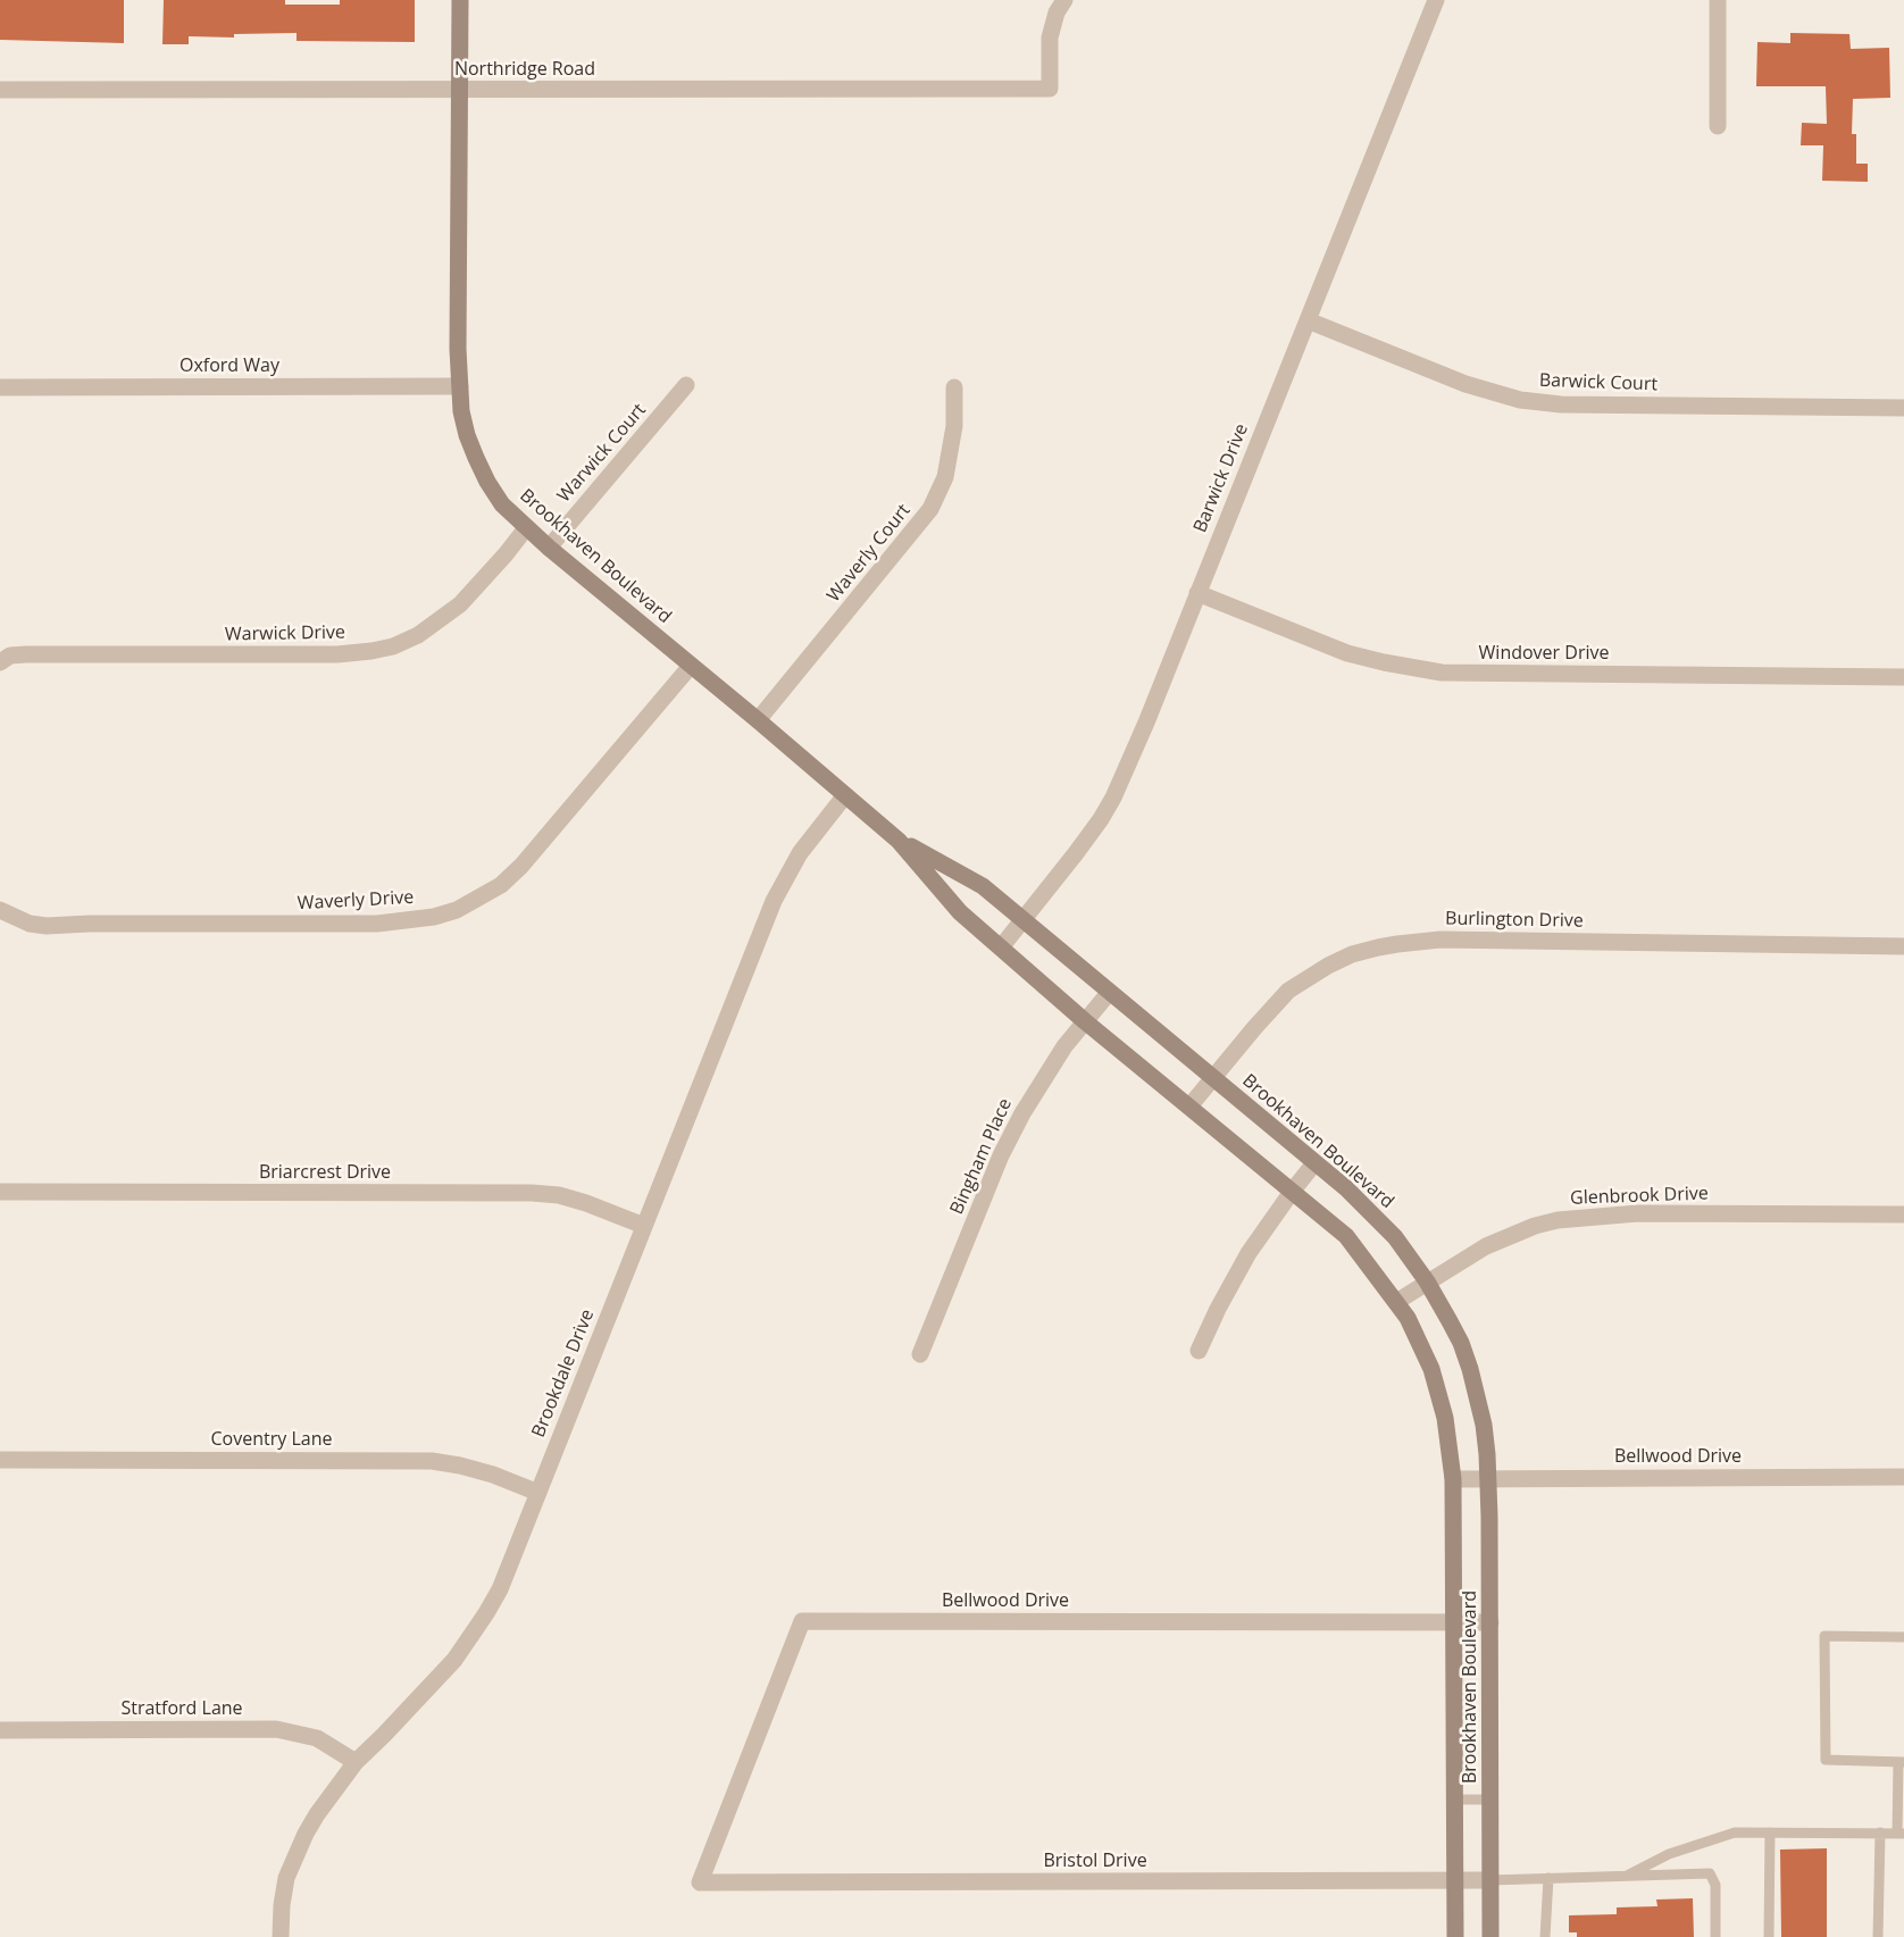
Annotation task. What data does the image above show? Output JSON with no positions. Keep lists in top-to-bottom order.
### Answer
{
  "streets": {
    "street": [
      "Northridge Road",
      "Oxford Way",
      "Barwick Court",
      "Warwick Court",
      "Barwick Drive",
      "Waverly Court",
      "Brookhaven Boulevard",
      "Warwick Drive",
      "Windover Drive",
      "Waverly Drive",
      "Burlington Drive",
      "Bingham Place",
      "Briarcrest Drive",
      "Glenbrook Drive",
      "Brookdale Drive",
      "Coventry Lane",
      "Bellwood Drive",
      "Stratford Lane",
      "Bristol Drive"
    ]
  },
  "crossings": [
    ["Northridge Road", "Brookhaven Boulevard"],
    ["Oxford Way", "Brookhaven Boulevard"],
    ["Barwick Court", "Barwick Drive"],
    ["Warwick Court", "Brookhaven Boulevard"],
    ["Barwick Drive", "Brookhaven Boulevard"],
    ["Barwick Drive", "Windover Drive"],
    ["Waverly Court", "Brookhaven Boulevard"],
    ["Brookhaven Boulevard", "Warwick Drive"],
    ["Brookhaven Boulevard", "Waverly Drive"],
    ["Brookhaven Boulevard", "Burlington Drive"],
    ["Brookhaven Boulevard", "Bingham Place"],
    ["Brookhaven Boulevard", "Glenbrook Drive"],
    ["Brookhaven Boulevard", "Brookdale Drive"],
    ["Brookhaven Boulevard", "Bellwood Drive"],
    ["Brookhaven Boulevard", "Bristol Drive"],
    ["Briarcrest Drive", "Brookdale Drive"],
    ["Brookdale Drive", "Coventry Lane"],
    ["Brookdale Drive", "Stratford Lane"],
    ["Bellwood Drive", "Bristol Drive"]
  ]
}
